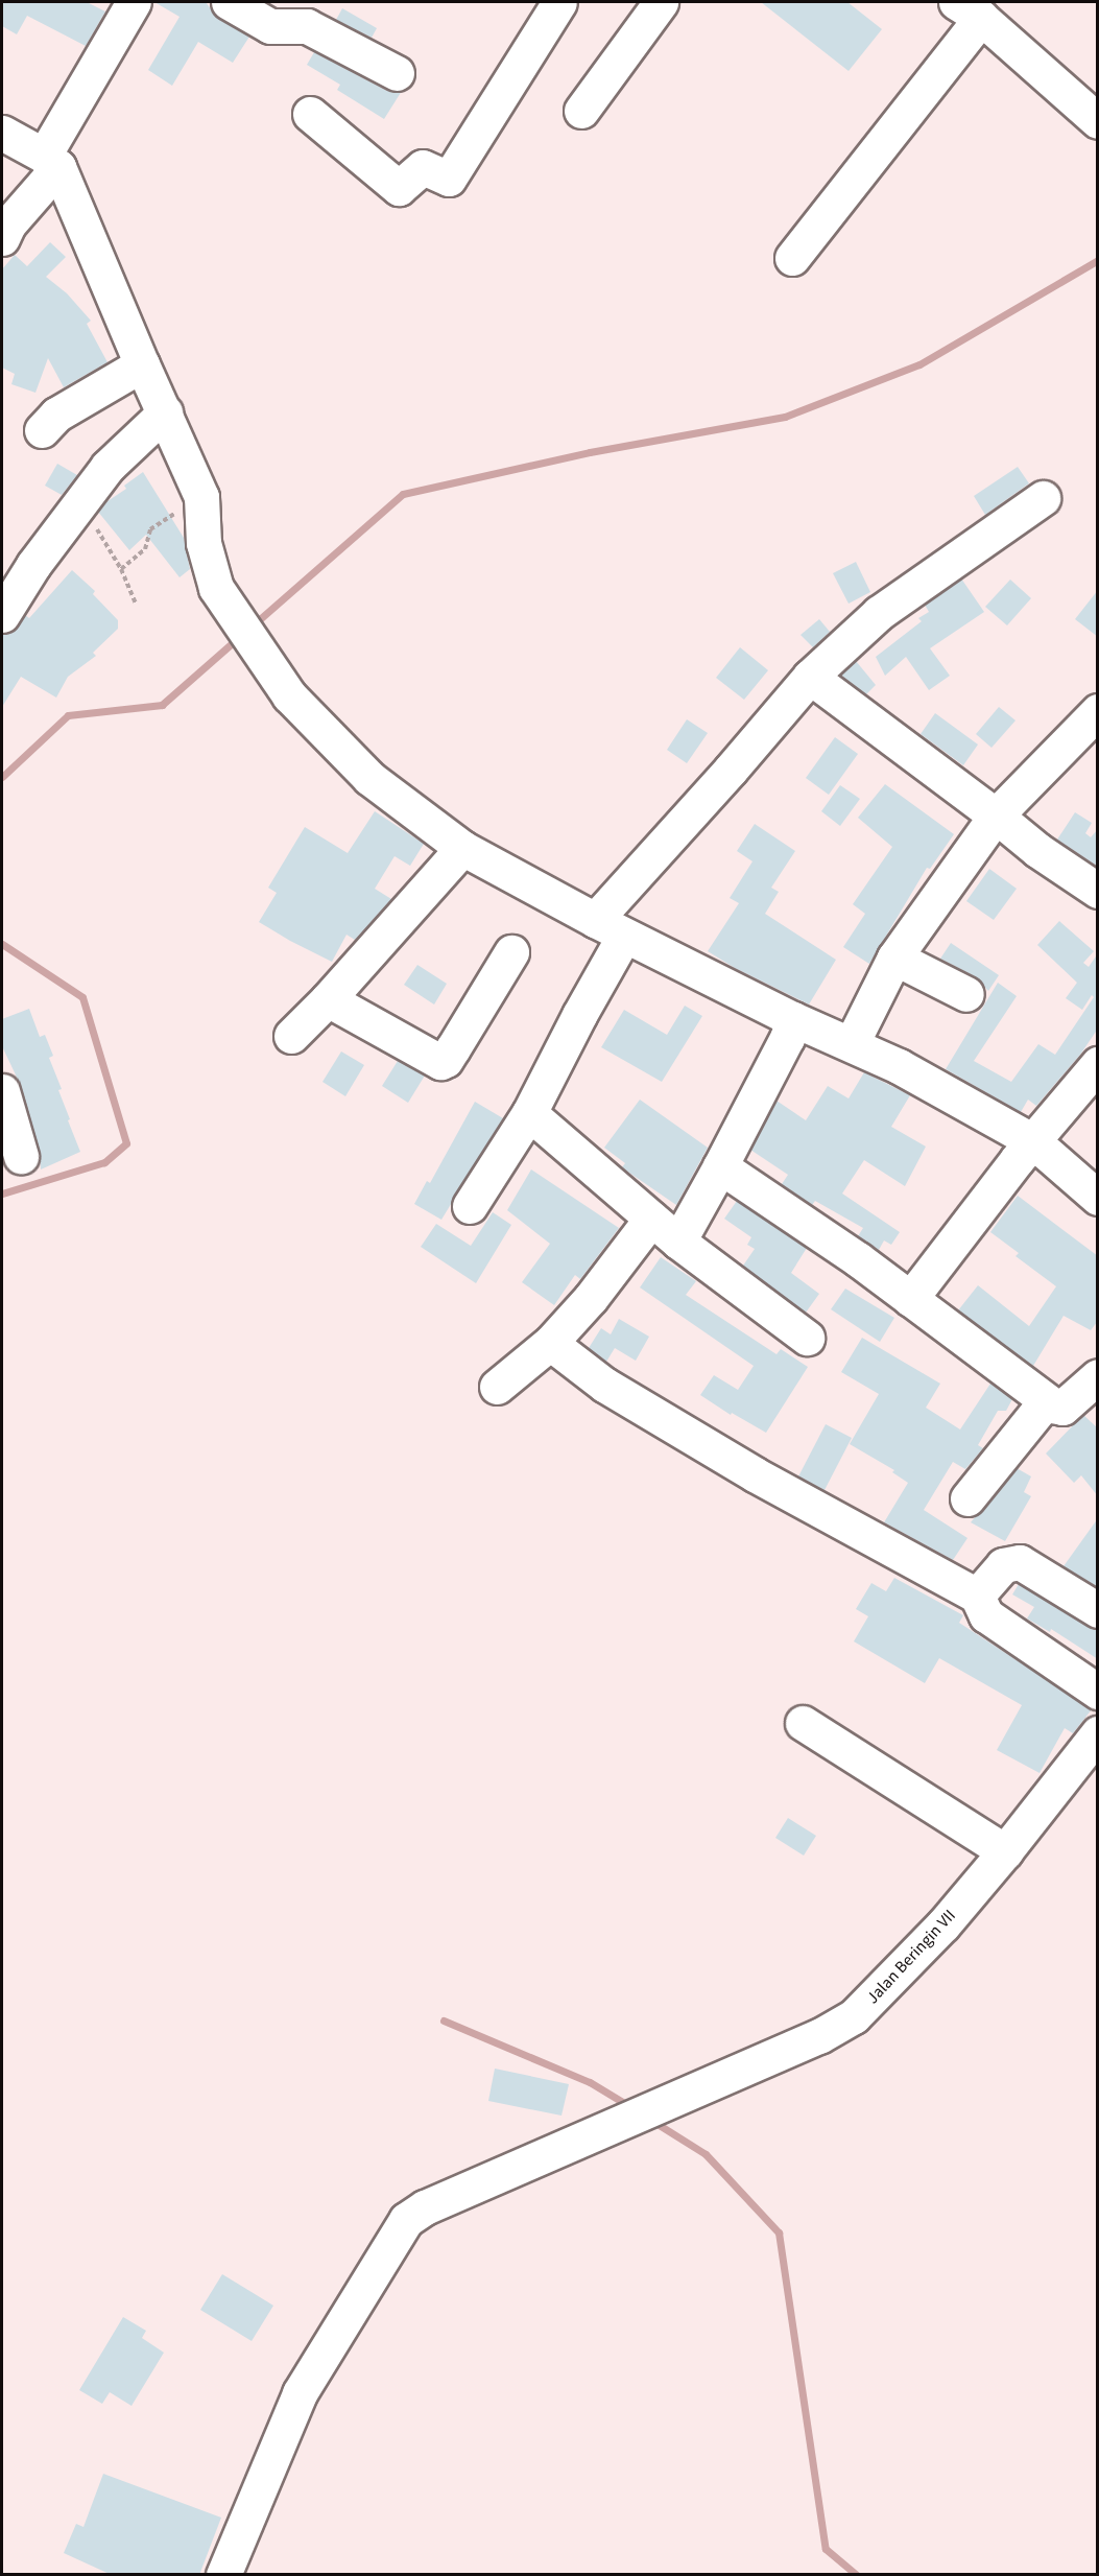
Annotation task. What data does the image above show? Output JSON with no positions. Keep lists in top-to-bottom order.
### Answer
{
  "streets": {
    "street": ["Jalan Beringin VII"]
  }
}
